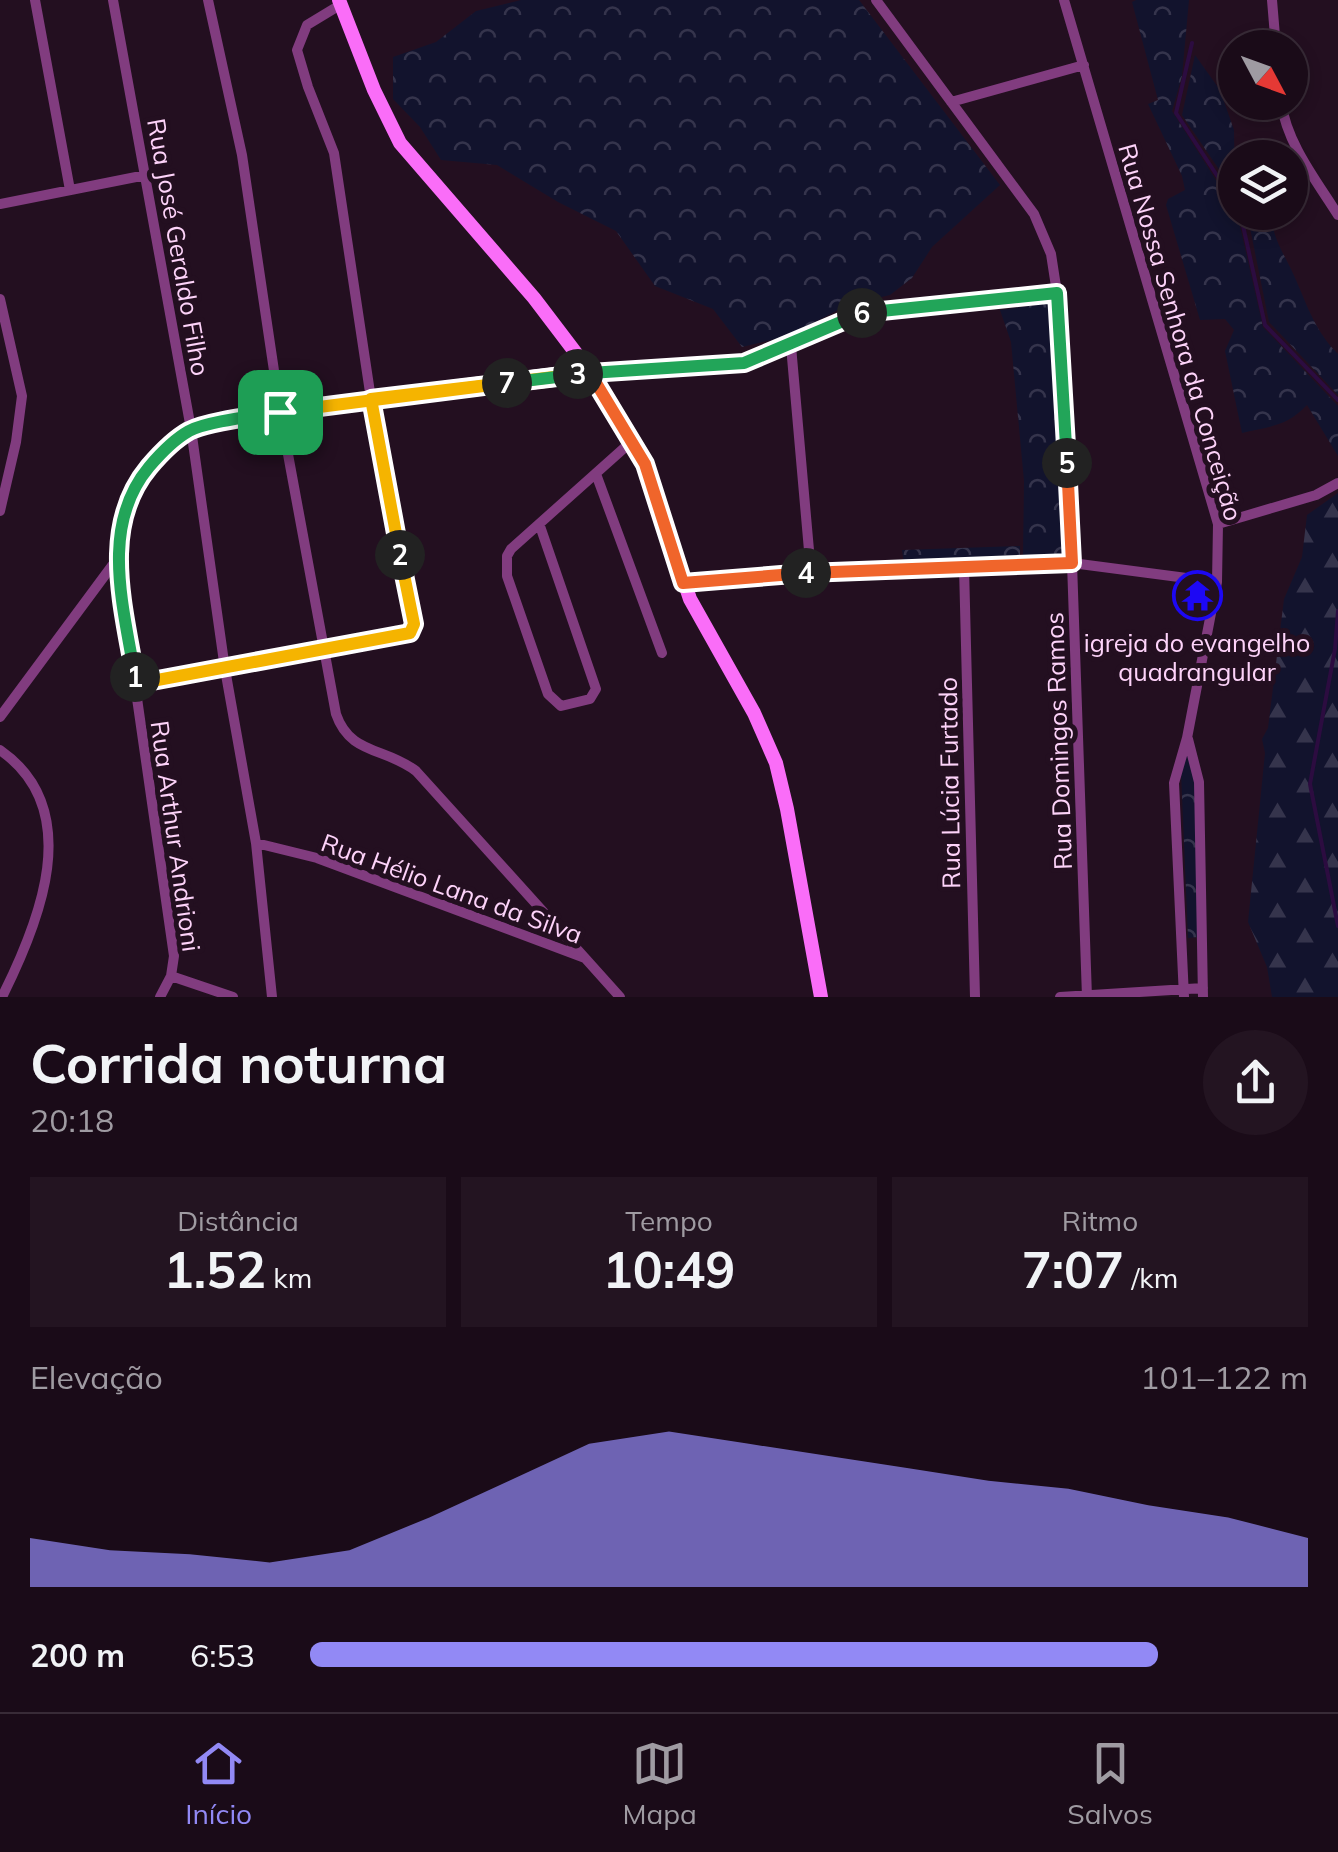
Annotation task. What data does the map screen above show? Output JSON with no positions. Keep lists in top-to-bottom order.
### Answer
{
  "streets": {
    "street": [
      "Rua José Geraldo Filho",
      "Rua Nossa Senhora da Conceição",
      "Rua Domingos Ramos",
      "Rua Lúcia Furtado",
      "Rua Arthur Andrioni",
      "Rua Hélio Lana da Silva"
    ]
  },
  "crossings": [
    ["Rua José Geraldo Filho", "Rua Hélio Lana da Silva"]
  ],
  "places": {
    "temple": ["igreja do evangelho quadrangular"]
  },
  "north": "bottom right",
  "page": {
    "pins": [
      "6",
      "3",
      "7",
      "5",
      "2",
      "4",
      "1"
    ],
    "heading": ["Corrida noturna", "20:18"],
    "stats": [
      ["Distância", "1.52 km"],
      ["Tempo", "10:49"],
      ["Ritmo", "7:07 /km"]
    ],
    "chart": ["Elevação", "101–122 m"],
    "list": [
      {
        "name": "200 m",
        "note": "6:53"
      }
    ],
    "tabs": ["Início", "Mapa", "Salvos"]
  }
}
